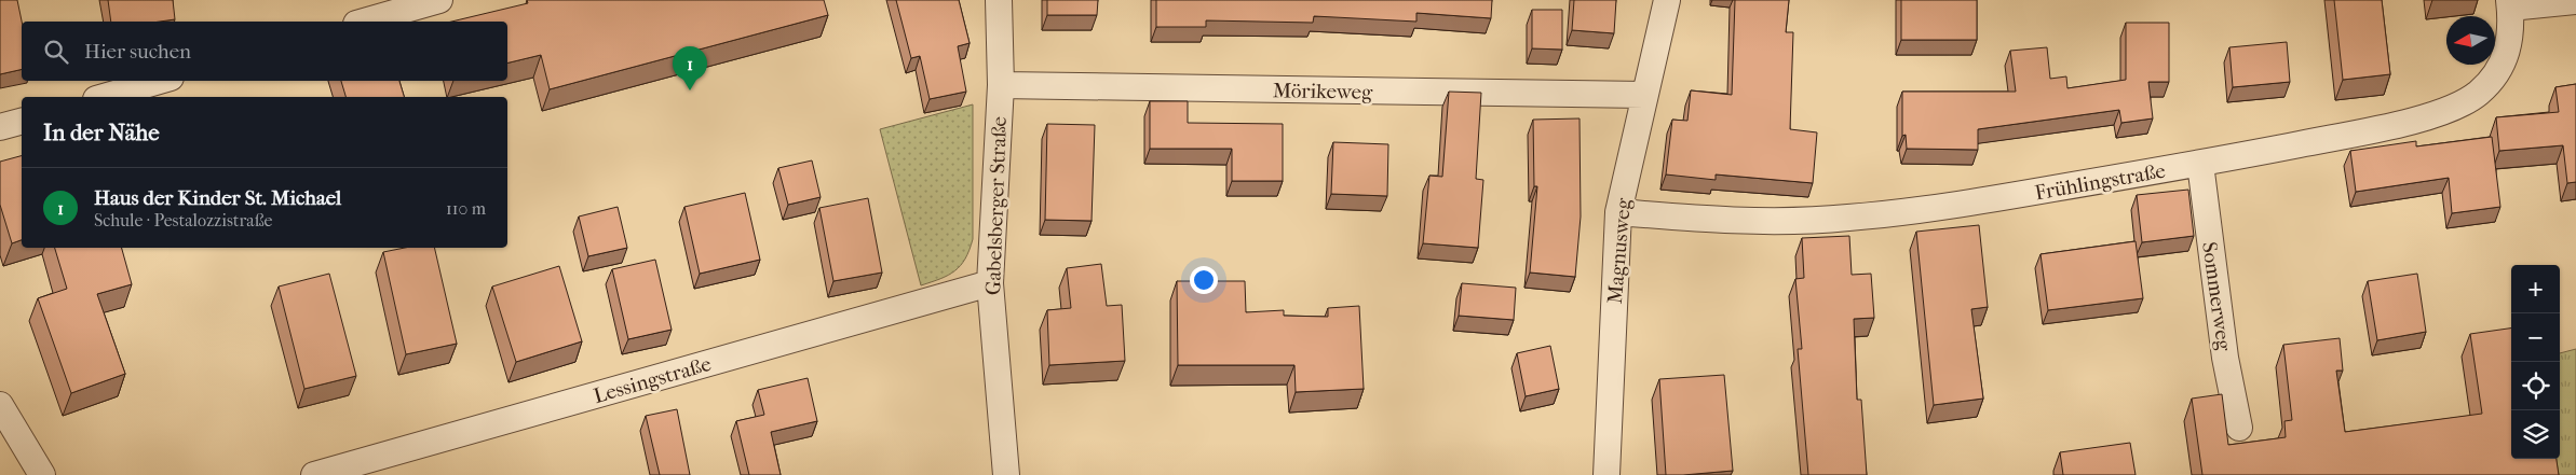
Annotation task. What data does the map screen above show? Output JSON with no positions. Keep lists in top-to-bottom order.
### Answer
{
  "streets": {
    "street": [
      "Mörikeweg",
      "Frühlingstraße",
      "Gabelsberger Straße",
      "Magnusweg",
      "Sommerweg",
      "Lessingstraße"
    ]
  },
  "crossings": [
    ["Mörikeweg", "Gabelsberger Straße"],
    ["Mörikeweg", "Magnusweg"],
    ["Frühlingstraße", "Magnusweg"],
    ["Frühlingstraße", "Sommerweg"],
    ["Gabelsberger Straße", "Lessingstraße"]
  ],
  "north": "left",
  "page": {
    "search": "Hier suchen",
    "pins": "1",
    "heading": "In der Nähe",
    "list": [
      {
        "mark": "1",
        "name": "Haus der Kinder St. Michael",
        "note": "Schule · Pestalozzistraße",
        "value": "110 m"
      }
    ],
    "map_buttons": ["+", "−"]
  }
}
